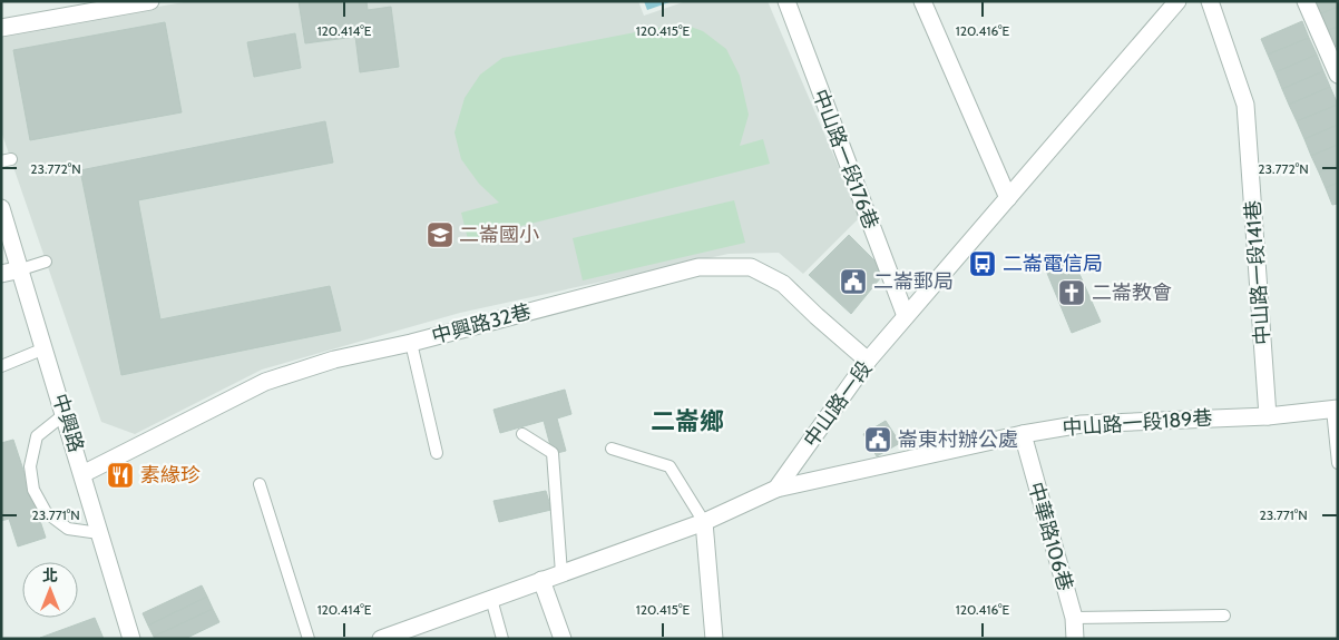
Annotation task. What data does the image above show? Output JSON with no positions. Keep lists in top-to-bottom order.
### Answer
{
  "streets": {
    "street": [
      "中山路一段176巷",
      "中山路一段141巷",
      "中興路32巷",
      "中山路一段",
      "中興路",
      "中山路一段189巷",
      "中華路106巷"
    ]
  },
  "crossings": [
    ["中山路一段176巷", "中山路一段"],
    ["中山路一段141巷", "中山路一段189巷"],
    ["中興路32巷", "中山路一段"],
    ["中興路32巷", "中興路"],
    ["中山路一段", "中山路一段189巷"],
    ["中山路一段189巷", "中華路106巷"]
  ],
  "districts": ["二崙鄉"],
  "places": {
    "school or university": ["二崙國小"],
    "bus stop": ["二崙電信局"],
    "public building": ["二崙郵局", "崙東村辦公處"],
    "church": ["二崙教會"],
    "restaurant": ["素緣珍"]
  },
  "north": "top",
  "coordinates": [
    "120.414°E",
    "120.415°E",
    "120.416°E",
    "23.772°N",
    "23.771°N"
  ]
}
